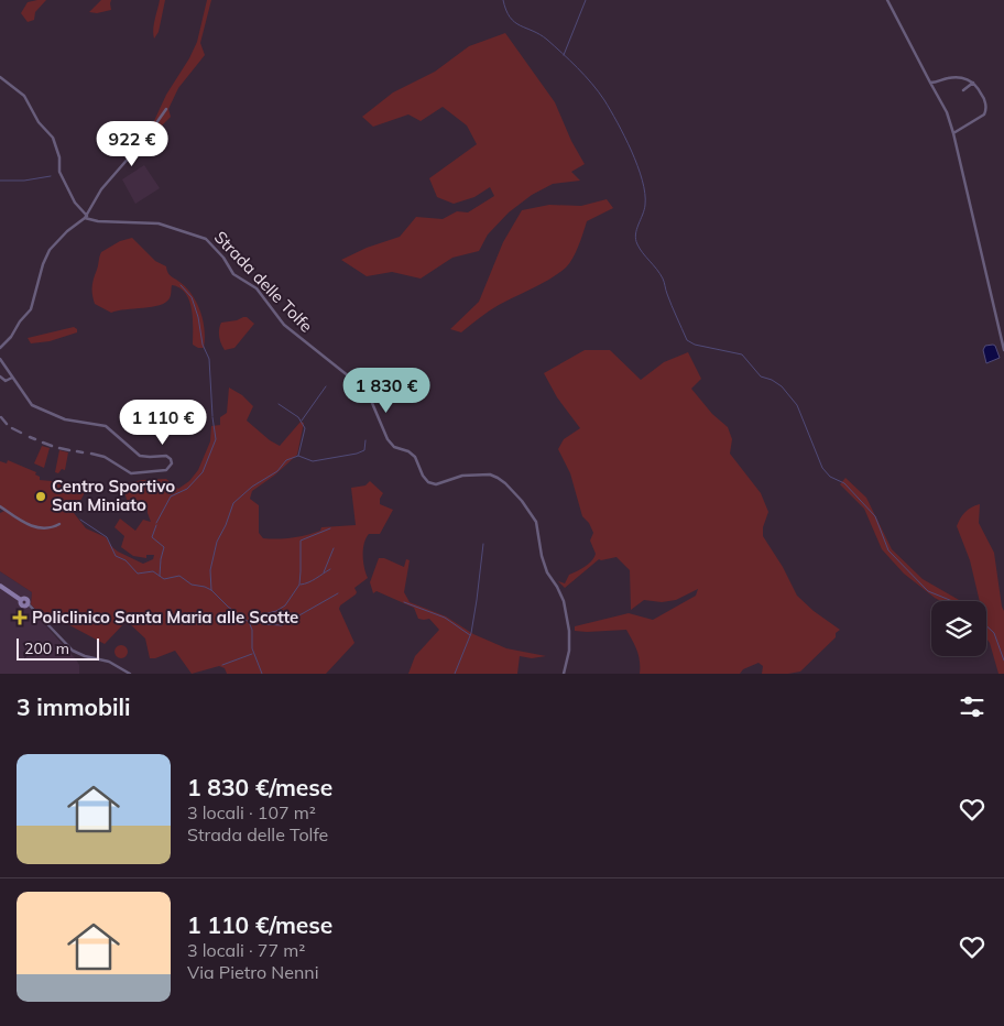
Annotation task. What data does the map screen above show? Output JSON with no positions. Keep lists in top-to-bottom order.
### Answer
{
  "streets": {
    "street": ["Strada delle Tolfe"]
  },
  "places": {
    "other": ["Centro Sportivo San Miniato"],
    "health": ["Policlinico Santa Maria alle Scotte"]
  },
  "scale_bar": "200 m",
  "page": {
    "price": ["922 €", "1 830 €", "1 110 €"],
    "scale": "200 m",
    "heading": "3 immobili",
    "list": [
      {
        "name": "1 830 €/mese",
        "note": "3 locali · 107 m² · Strada delle Tolfe"
      },
      {
        "name": "1 110 €/mese",
        "note": "3 locali · 77 m² · Via Pietro Nenni"
      }
    ]
  }
}
